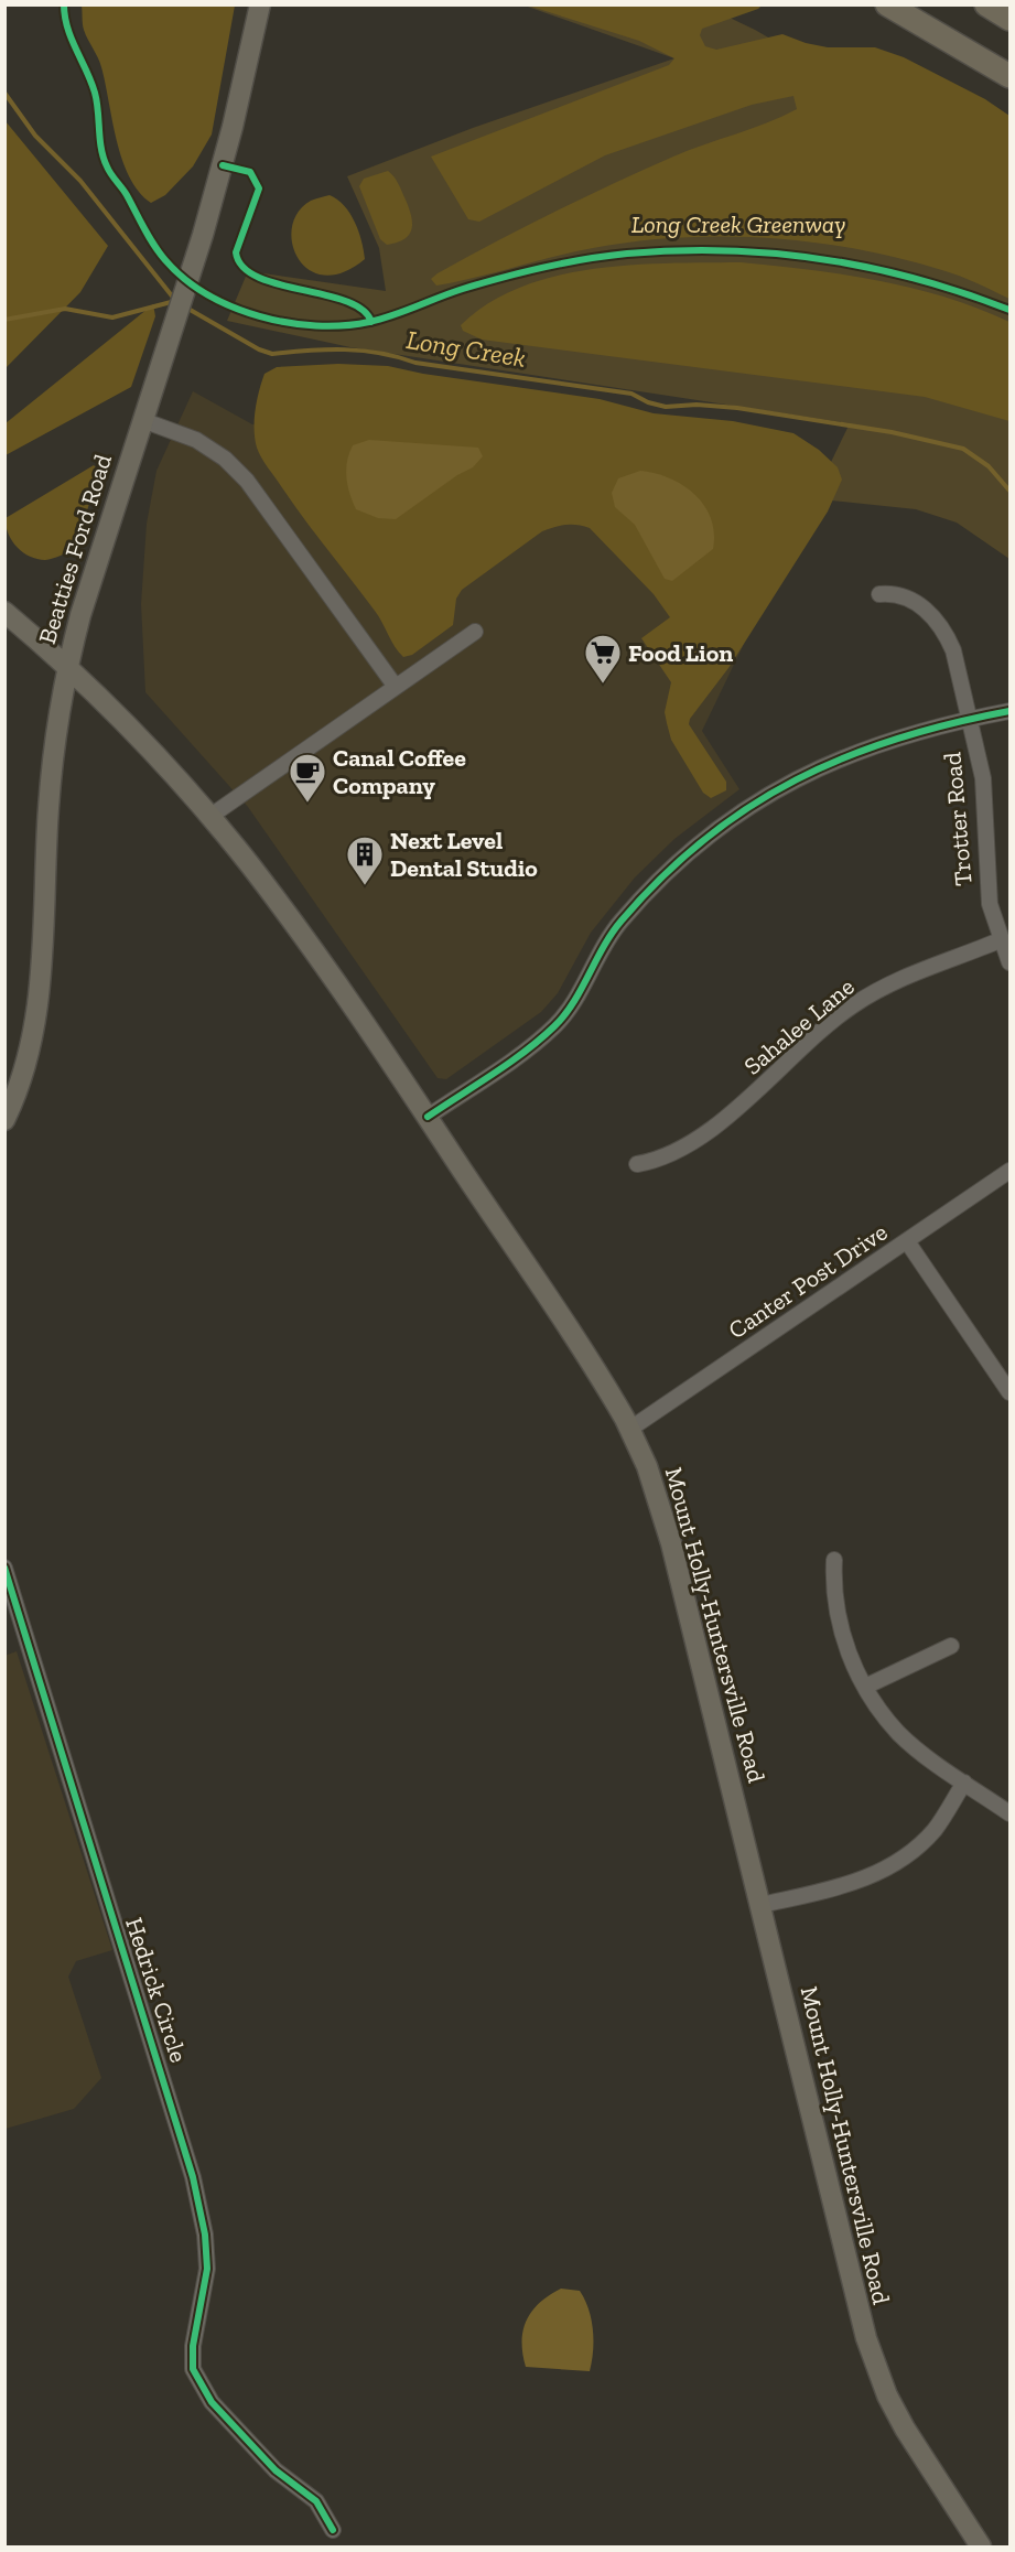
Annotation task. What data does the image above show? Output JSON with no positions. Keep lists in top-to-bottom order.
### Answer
{
  "streets": {
    "main road": ["Beatties Ford Road", "Mount Holly-Huntersville Road"],
    "street": [
      "Trotter Road",
      "Sahalee Lane",
      "Canter Post Drive",
      "Hedrick Circle"
    ]
  },
  "crossings": [
    ["Beatties Ford Road", "Mount Holly-Huntersville Road"],
    ["Trotter Road", "Sahalee Lane"],
    ["Canter Post Drive", "Mount Holly-Huntersville Road"]
  ],
  "water": ["Long Creek"],
  "parks": ["Long Creek Greenway"],
  "places": {
    "supermarket": ["Food Lion"],
    "cafe": ["Canal Coffee Company"],
    "building": ["Next Level Dental Studio"]
  }
}
